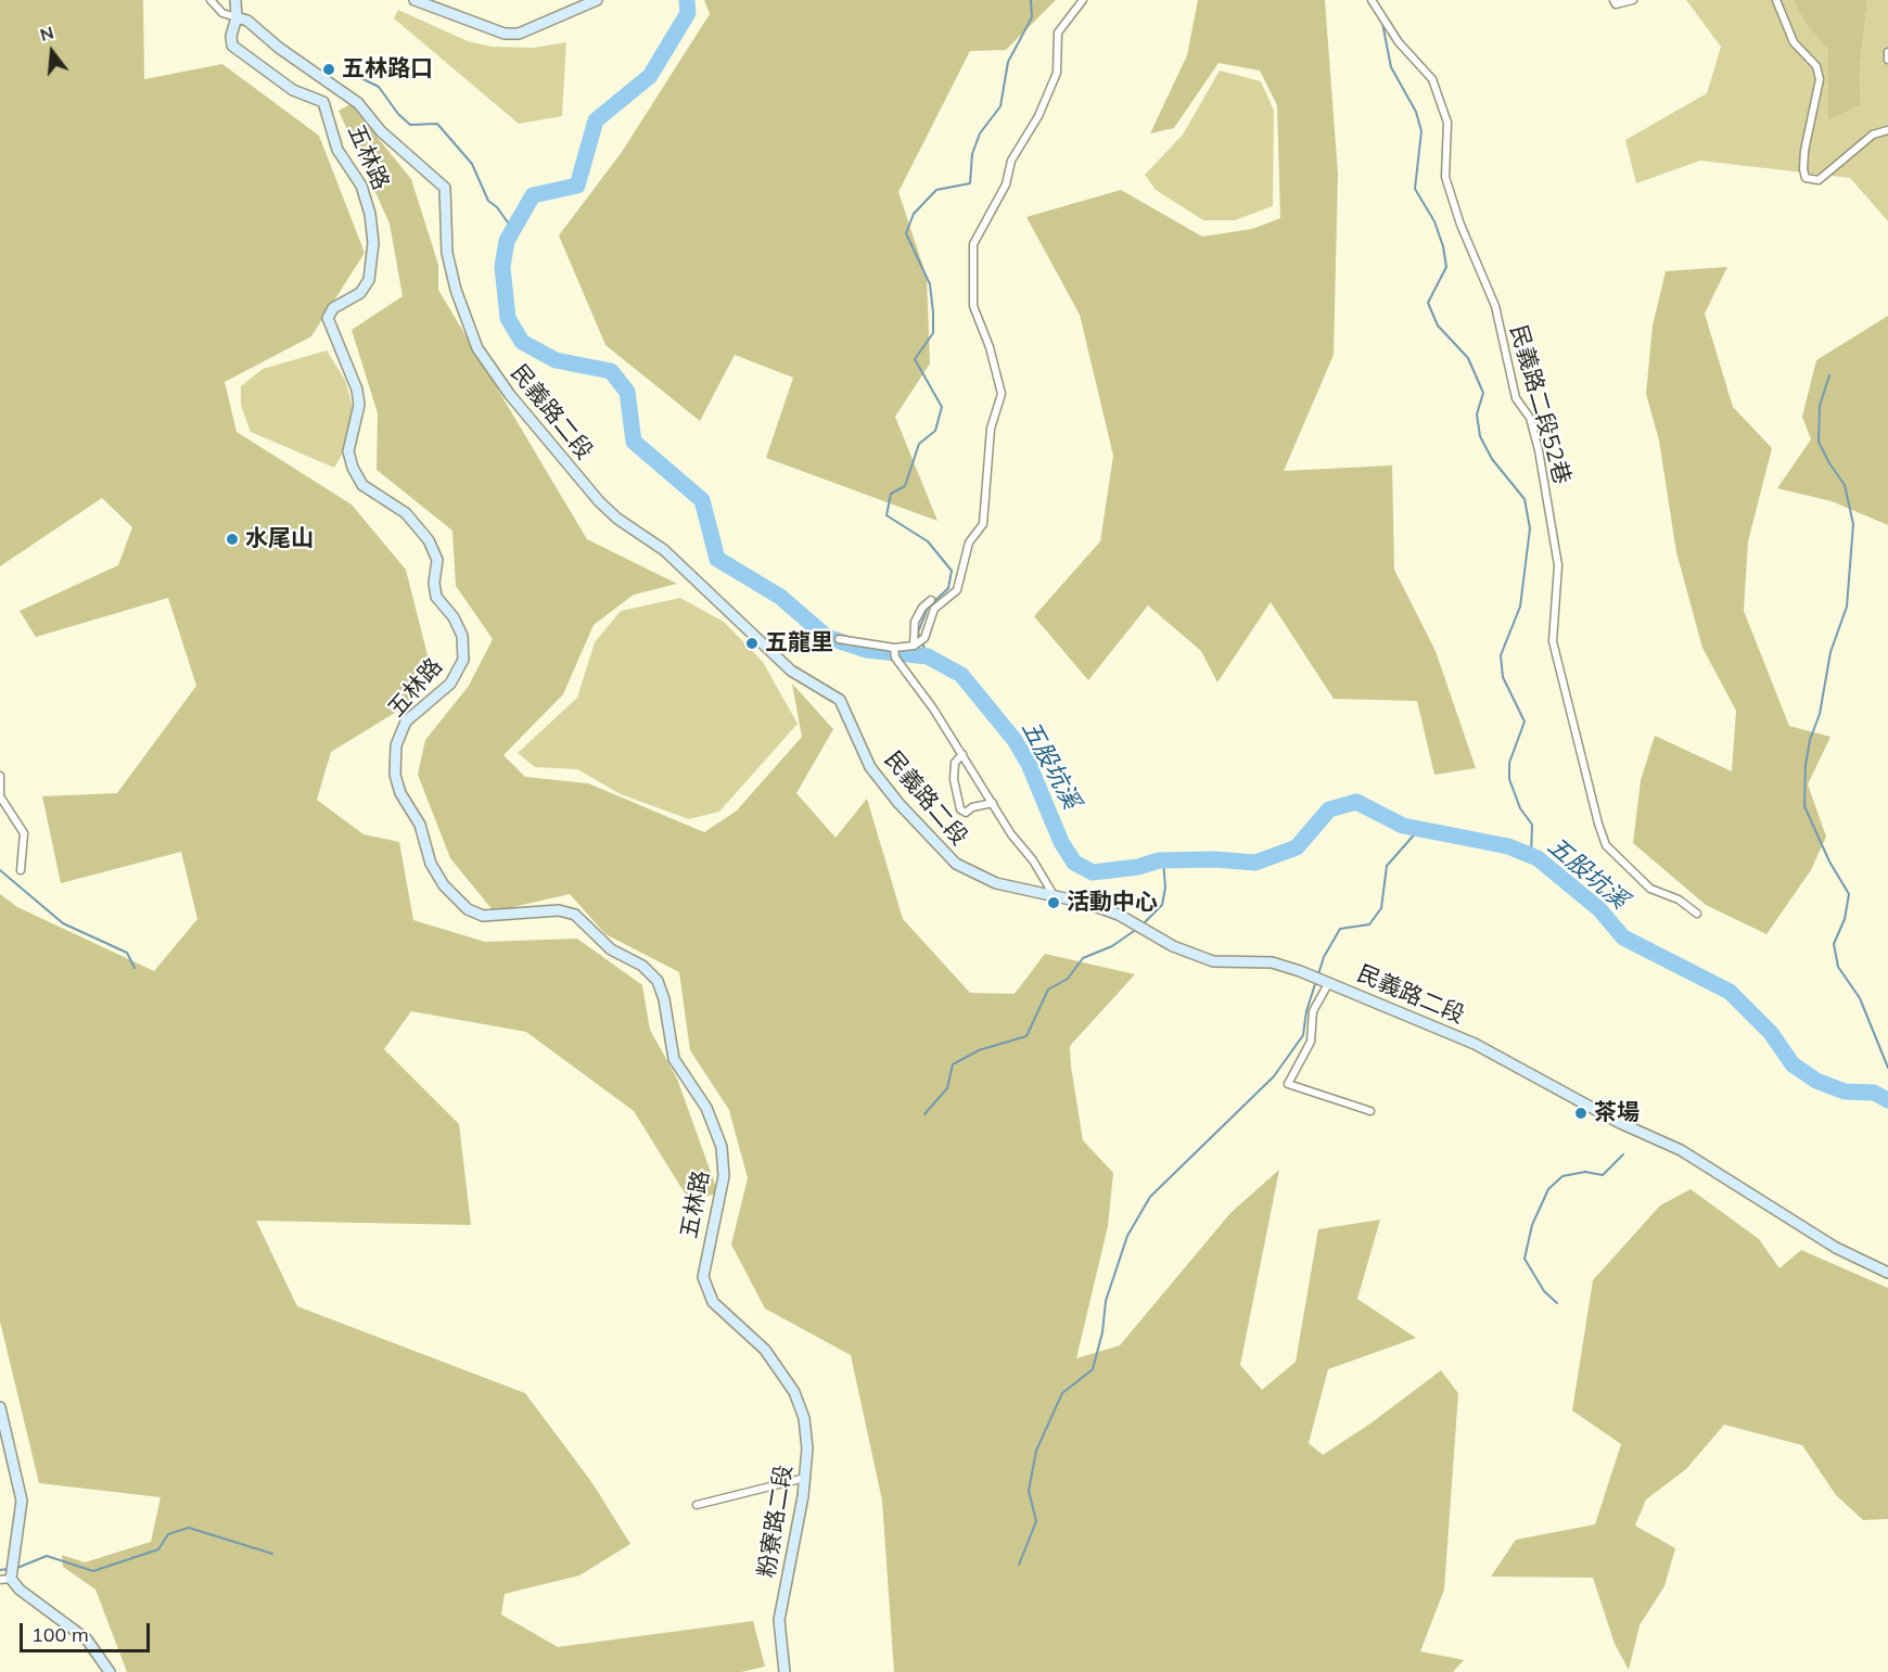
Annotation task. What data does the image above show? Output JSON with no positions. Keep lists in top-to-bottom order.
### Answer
{
  "streets": {
    "main road": ["五林路", "民義路二段", "粉寮路二段"],
    "street": ["民義路二段52巷"]
  },
  "crossings": [
    ["五林路", "民義路二段"],
    ["五林路", "粉寮路二段"]
  ],
  "water": ["五股坑溪"],
  "places": [
    "五林路口",
    "水尾山",
    "五龍里",
    "活動中心",
    "茶場"
  ],
  "scale_bar": "100 m",
  "north": "top"
}
